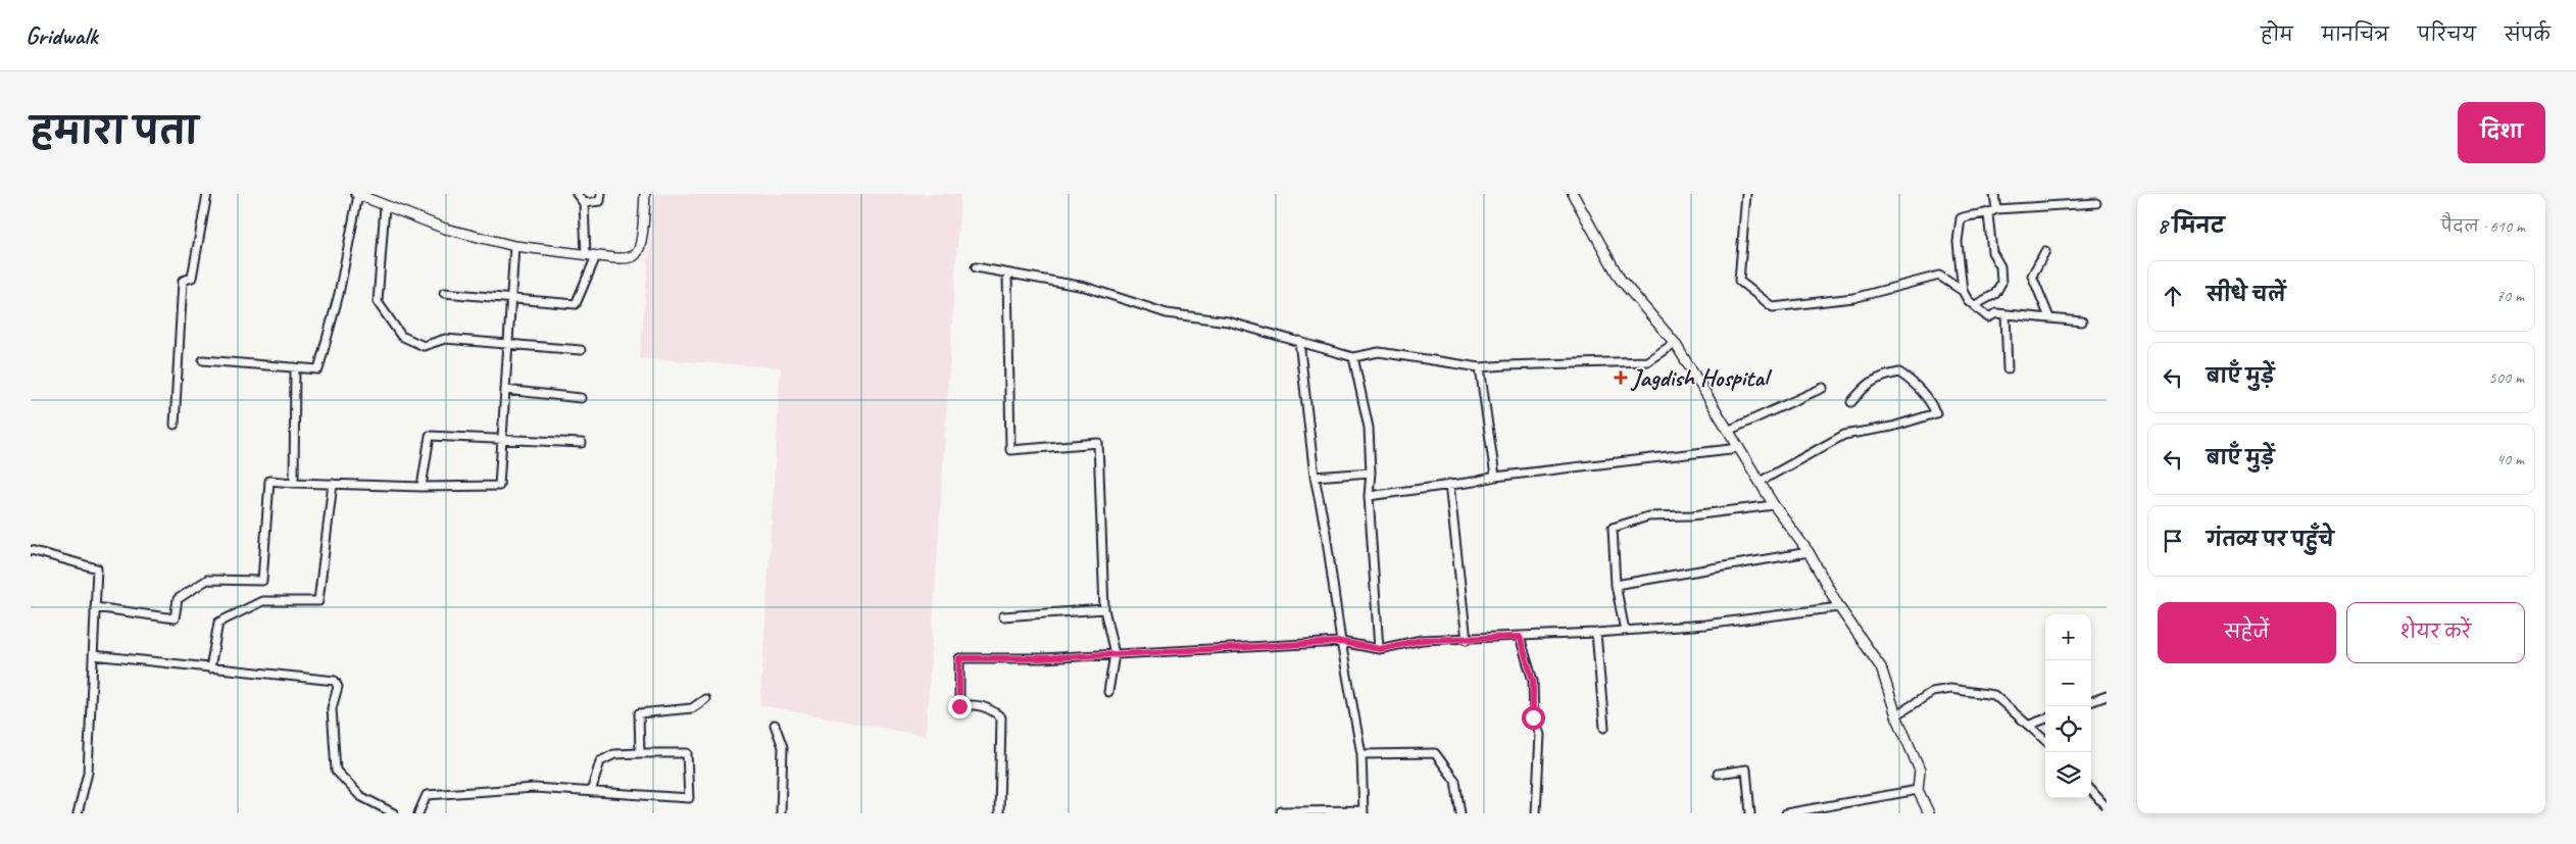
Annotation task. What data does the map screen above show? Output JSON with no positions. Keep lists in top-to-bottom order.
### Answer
{
  "places": {
    "health": ["Jagdish Hospital"]
  },
  "page": {
    "header": "Gridwalk",
    "nav": [
      "होम",
      "मानचित्र",
      "परिचय",
      "संपर्क"
    ],
    "title": "हमारा पता",
    "buttons": [
      "दिशा",
      ["सहेजें", "शेयर करें"]
    ],
    "heading": ["8 मिनट", "पैदल · 610 m"],
    "list": [
      ["सीधे चलें", "70 m"],
      ["बाएँ मुड़ें", "500 m"],
      ["बाएँ मुड़ें", "40 m"],
      "गंतव्य पर पहुँचे"
    ],
    "map_buttons": ["+", "−"]
  }
}
